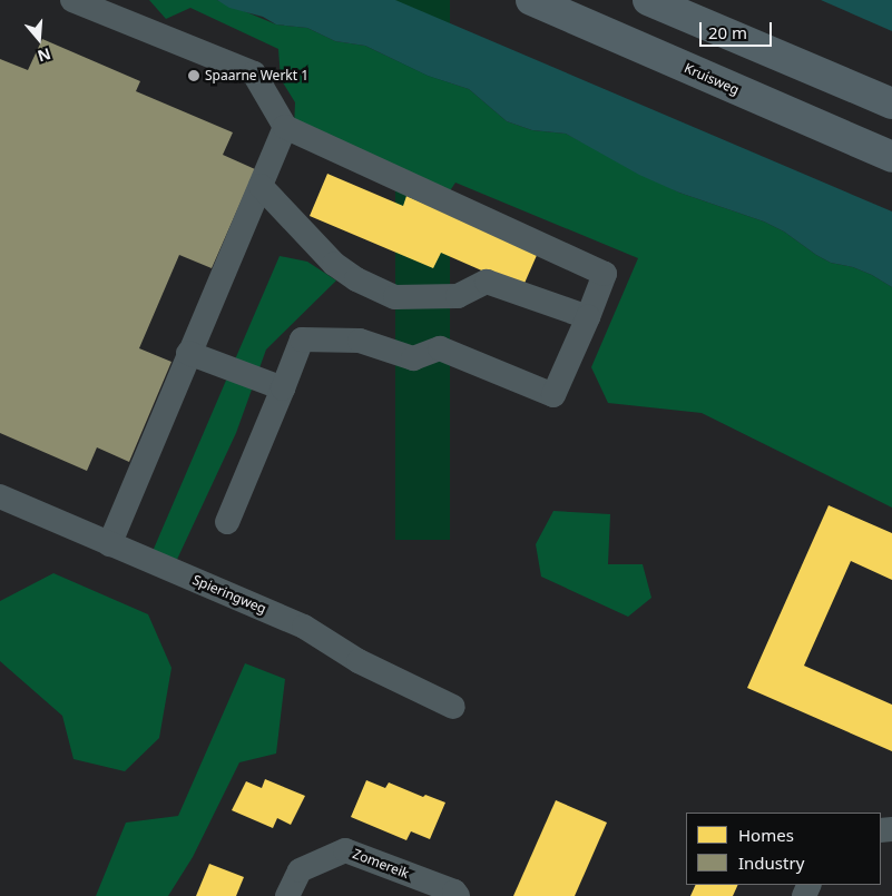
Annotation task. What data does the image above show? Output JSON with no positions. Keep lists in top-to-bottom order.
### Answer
{
  "streets": {
    "highway": ["Kruisweg"],
    "street": ["Spieringweg", "Zomereik"]
  },
  "places": ["Spaarne Werkt 1"],
  "legend": ["Homes", "Industry"],
  "scale_bar": "20 m",
  "north": "bottom"
}
